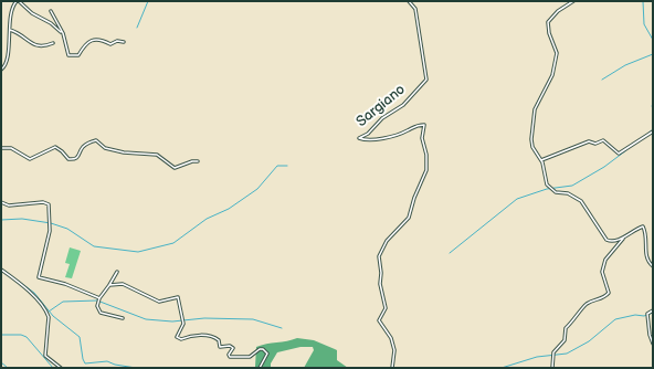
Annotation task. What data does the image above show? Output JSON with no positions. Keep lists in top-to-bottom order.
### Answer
{
  "streets": {
    "street": ["Sargiano"]
  }
}
